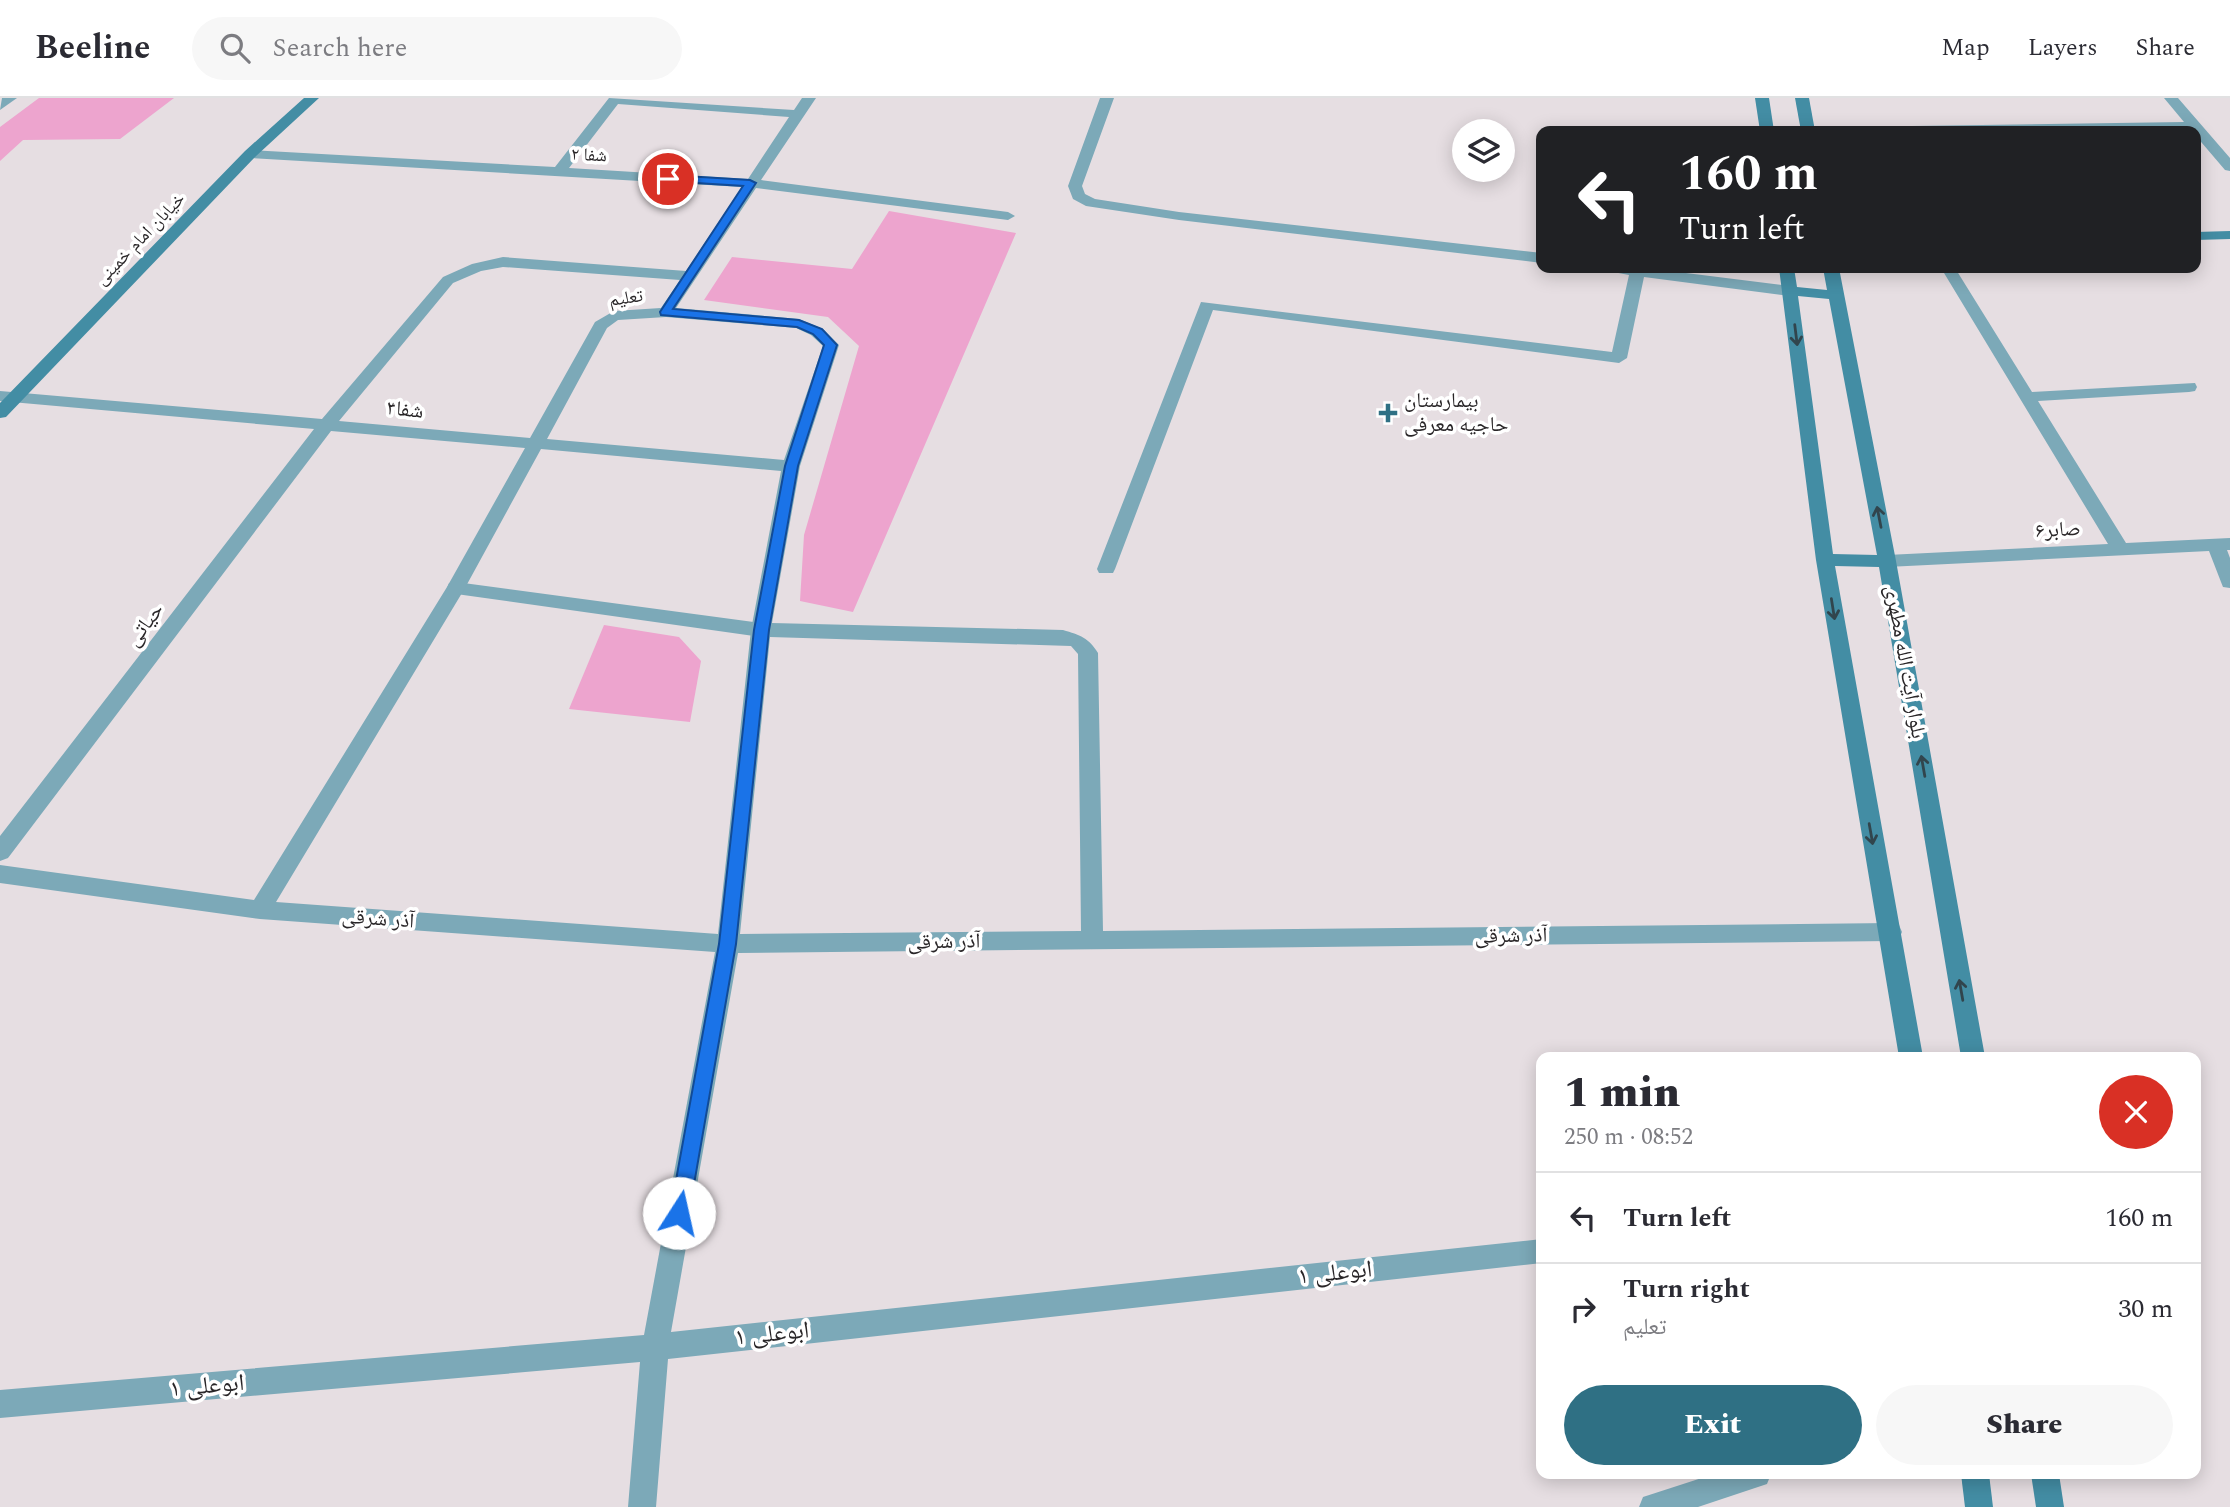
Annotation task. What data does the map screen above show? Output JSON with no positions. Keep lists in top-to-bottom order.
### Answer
{
  "streets": {
    "street": [
      "شفا ۲",
      "خیابان امام خمینی",
      "تعلیم",
      "شفا۳",
      "صابر۶",
      "حیاتی",
      "بلوار آیت الله مطهری",
      "آذر شرقی",
      "ابوعلی ۱"
    ]
  },
  "crossings": [
    ["شفا ۲", "خیابان امام خمینی"],
    ["شفا ۲", "تعلیم"],
    ["خیابان امام خمینی", "شفا۳"],
    ["تعلیم", "شفا۳"],
    ["تعلیم", "حیاتی"],
    ["شفا۳", "حیاتی"],
    ["صابر۶", "بلوار آیت الله مطهری"]
  ],
  "places": {
    "health": ["بیمارستان حاجیه معرفی"]
  },
  "page": {
    "header": "Beeline",
    "search": "Search here",
    "nav": ["Map", "Layers", "Share"],
    "turn": ["160 m", "Turn left"],
    "heading": ["1 min", "250 m · 08:52"],
    "list": [
      {
        "name": "Turn left",
        "value": "160 m"
      },
      {
        "name": "Turn right",
        "note": "تعلیم",
        "value": "30 m"
      }
    ],
    "buttons": ["Exit", "Share"]
  }
}
